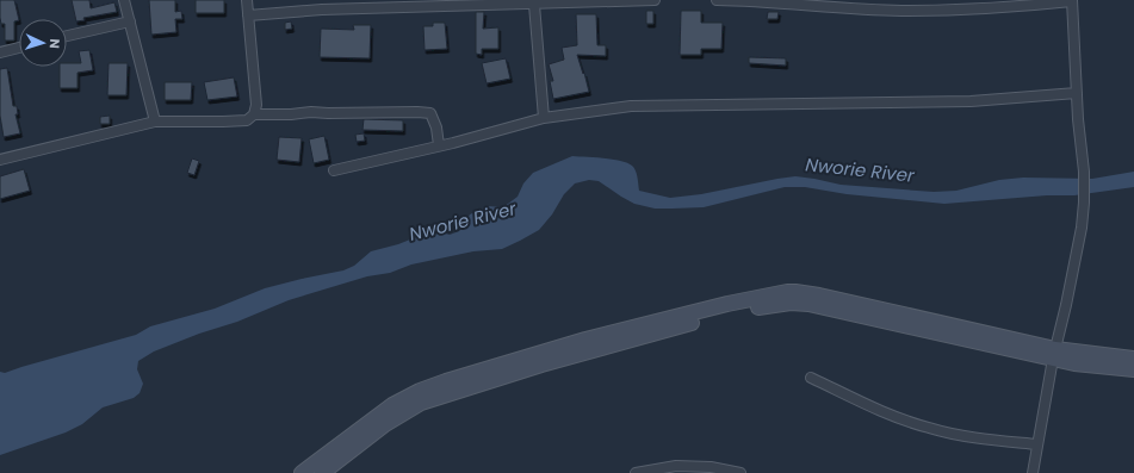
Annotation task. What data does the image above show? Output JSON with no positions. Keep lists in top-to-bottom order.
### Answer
{
  "water": ["Nworie River"],
  "north": "right"
}
